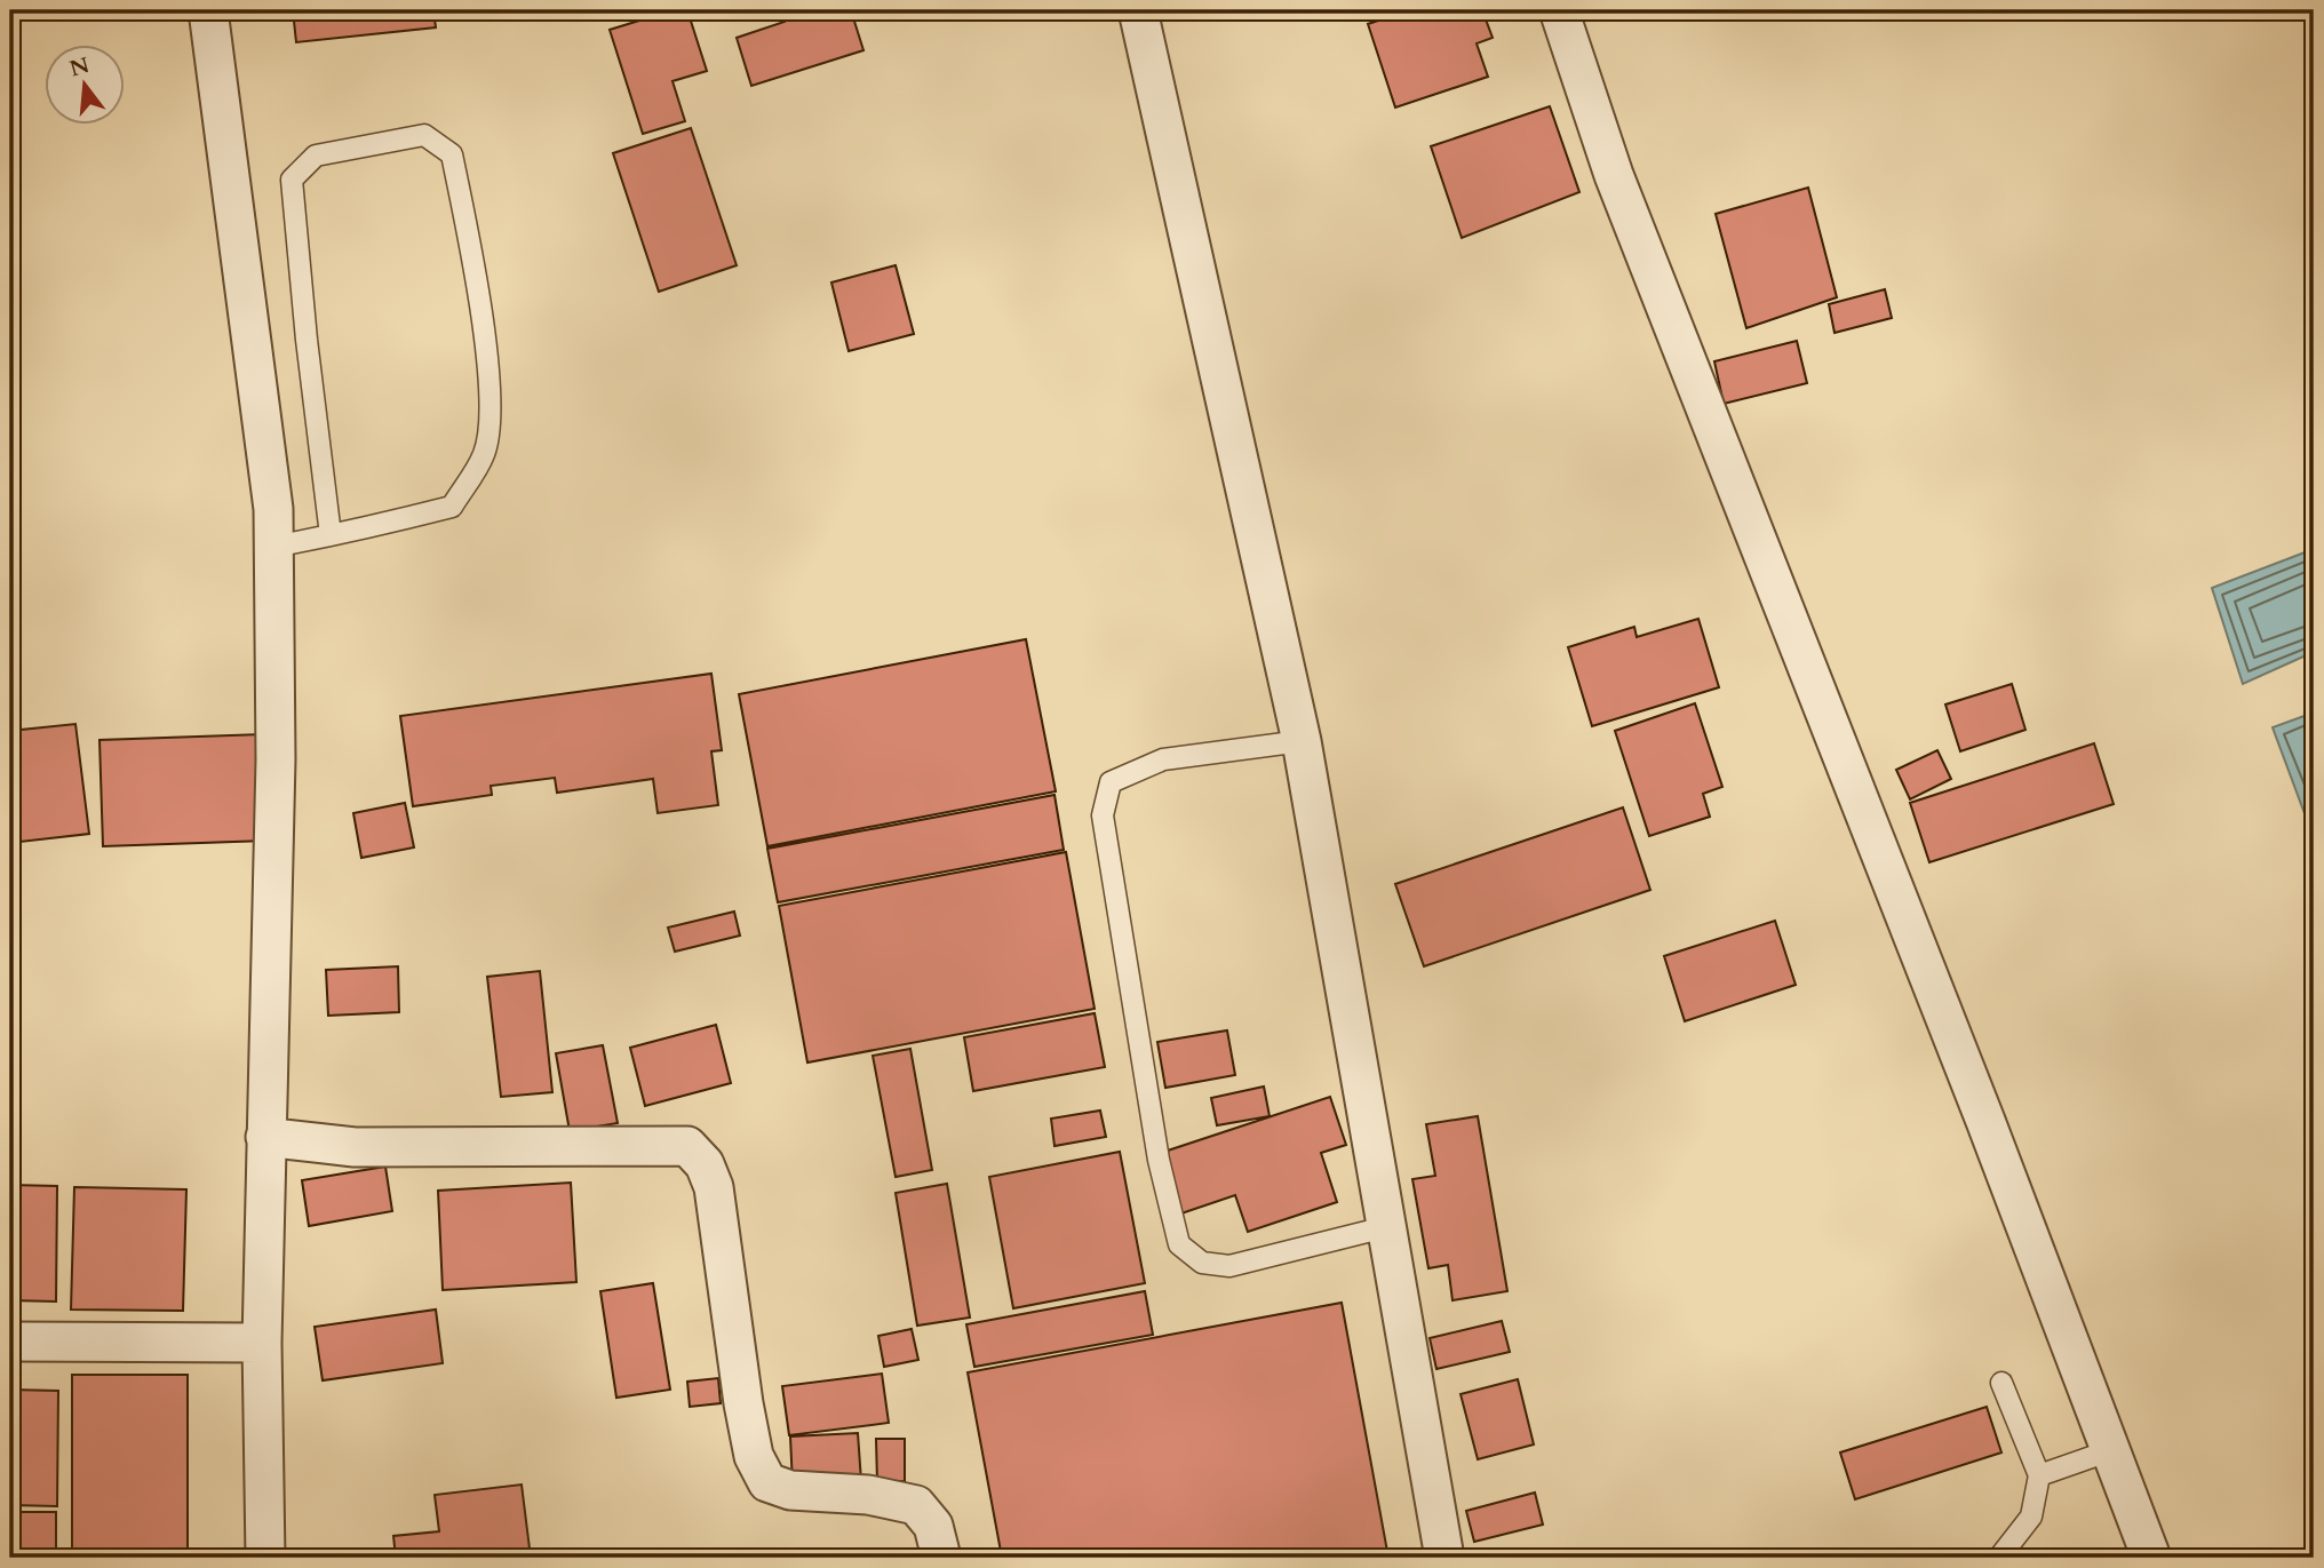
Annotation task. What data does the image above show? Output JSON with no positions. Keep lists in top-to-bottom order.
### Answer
{
  "north": "top"
}
